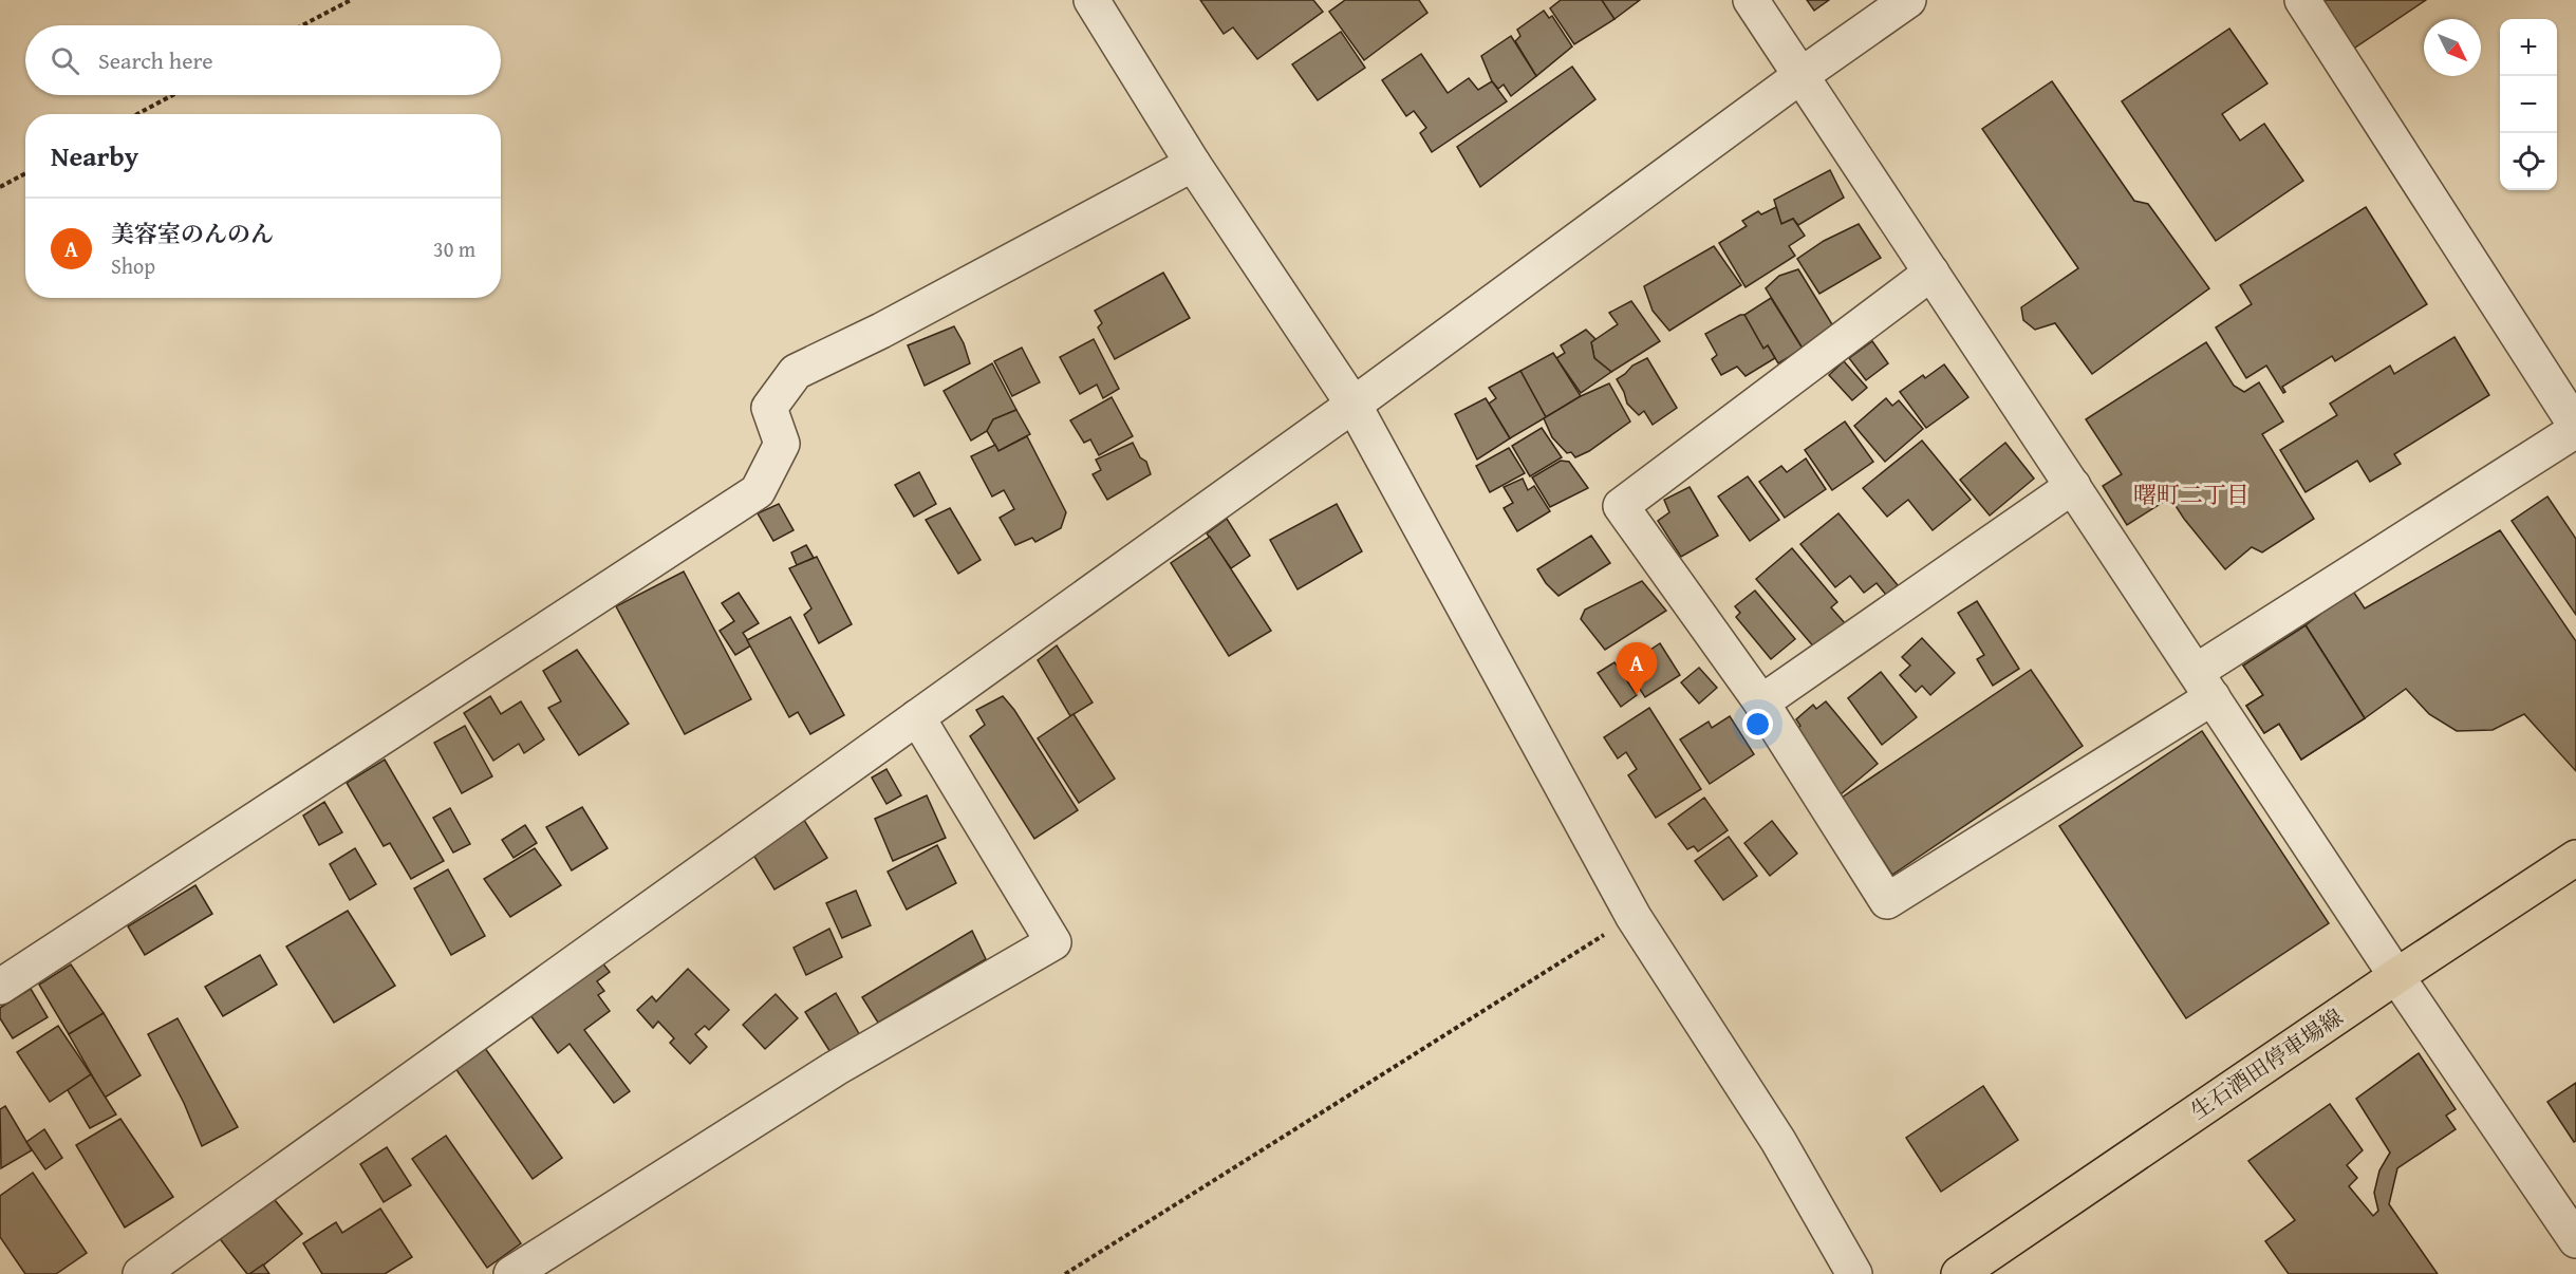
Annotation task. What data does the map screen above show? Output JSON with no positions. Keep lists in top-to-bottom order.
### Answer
{
  "streets": {
    "main road": ["生石酒田停車場線"]
  },
  "districts": ["曙町二丁目"],
  "north": "bottom right",
  "page": {
    "map_buttons": ["+", "−"],
    "search": "Search here",
    "heading": "Nearby",
    "list": [
      {
        "mark": "A",
        "name": "美容室のんのん",
        "note": "Shop",
        "value": "30 m"
      }
    ],
    "pins": "A"
  }
}
